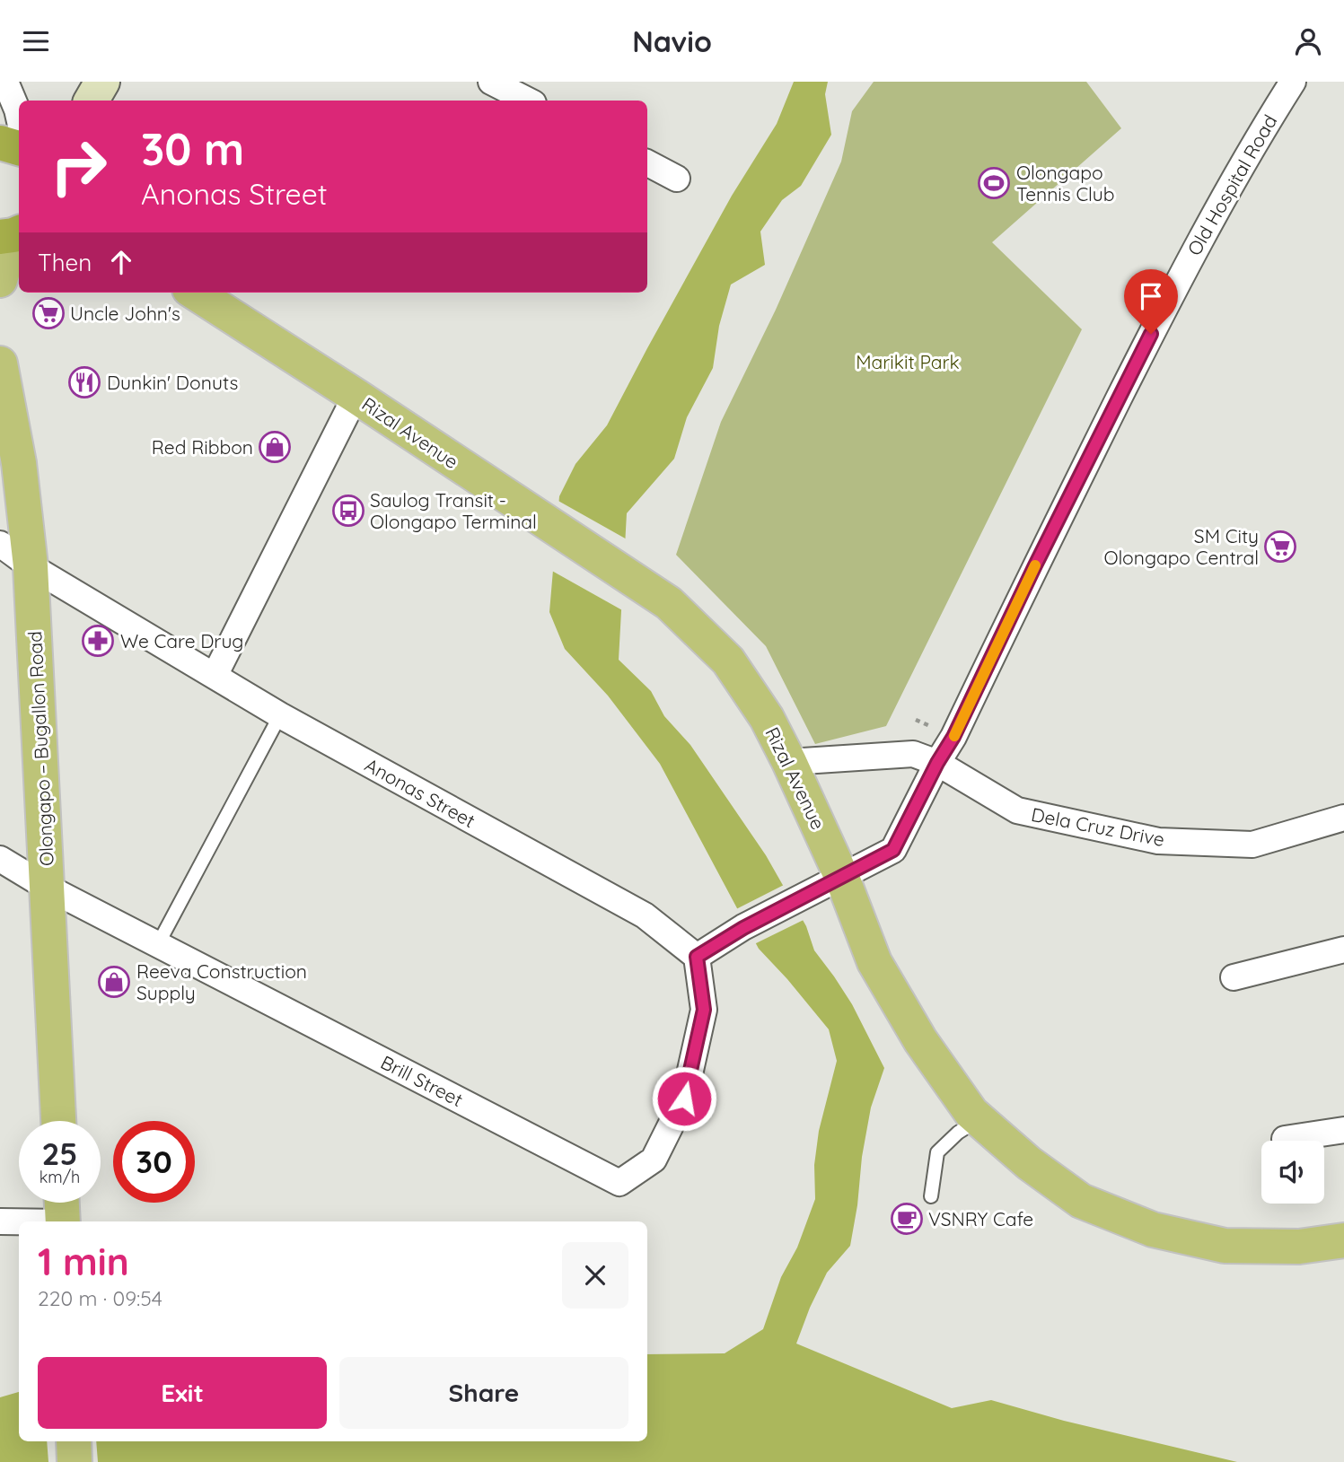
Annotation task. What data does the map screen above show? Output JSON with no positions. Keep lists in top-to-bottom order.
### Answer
{
  "streets": {
    "main road": ["Rizal Avenue", "Olongapo – Bugallon Road"],
    "street": [
      "Old Hospital Road",
      "Anonas Street",
      "Dela Cruz Drive",
      "Brill Street"
    ]
  },
  "crossings": [
    ["Old Hospital Road", "Rizal Avenue"],
    ["Old Hospital Road", "Dela Cruz Drive"],
    ["Olongapo – Bugallon Road", "Anonas Street"],
    ["Olongapo – Bugallon Road", "Brill Street"],
    ["Anonas Street", "Brill Street"]
  ],
  "parks": ["Marikit Park"],
  "places": {
    "sports": ["Olongapo Tennis Club"],
    "supermarket": ["Uncle John's", "SM City Olongapo Central"],
    "restaurant": ["Dunkin' Donuts"],
    "shop": ["Red Ribbon", "Reeva Construction Supply"],
    "bus stop": ["Saulog Transit - Olongapo Terminal"],
    "pharmacy": ["We Care Drug"],
    "cafe": ["VSNRY Cafe"]
  },
  "page": {
    "header": "Navio",
    "turn": ["30 m", "Anonas Street"],
    "then": "Then",
    "speed": "25 km/h",
    "limit": "30",
    "heading": ["1 min", "220 m · 09:54"],
    "buttons": ["Exit", "Share"]
  }
}
